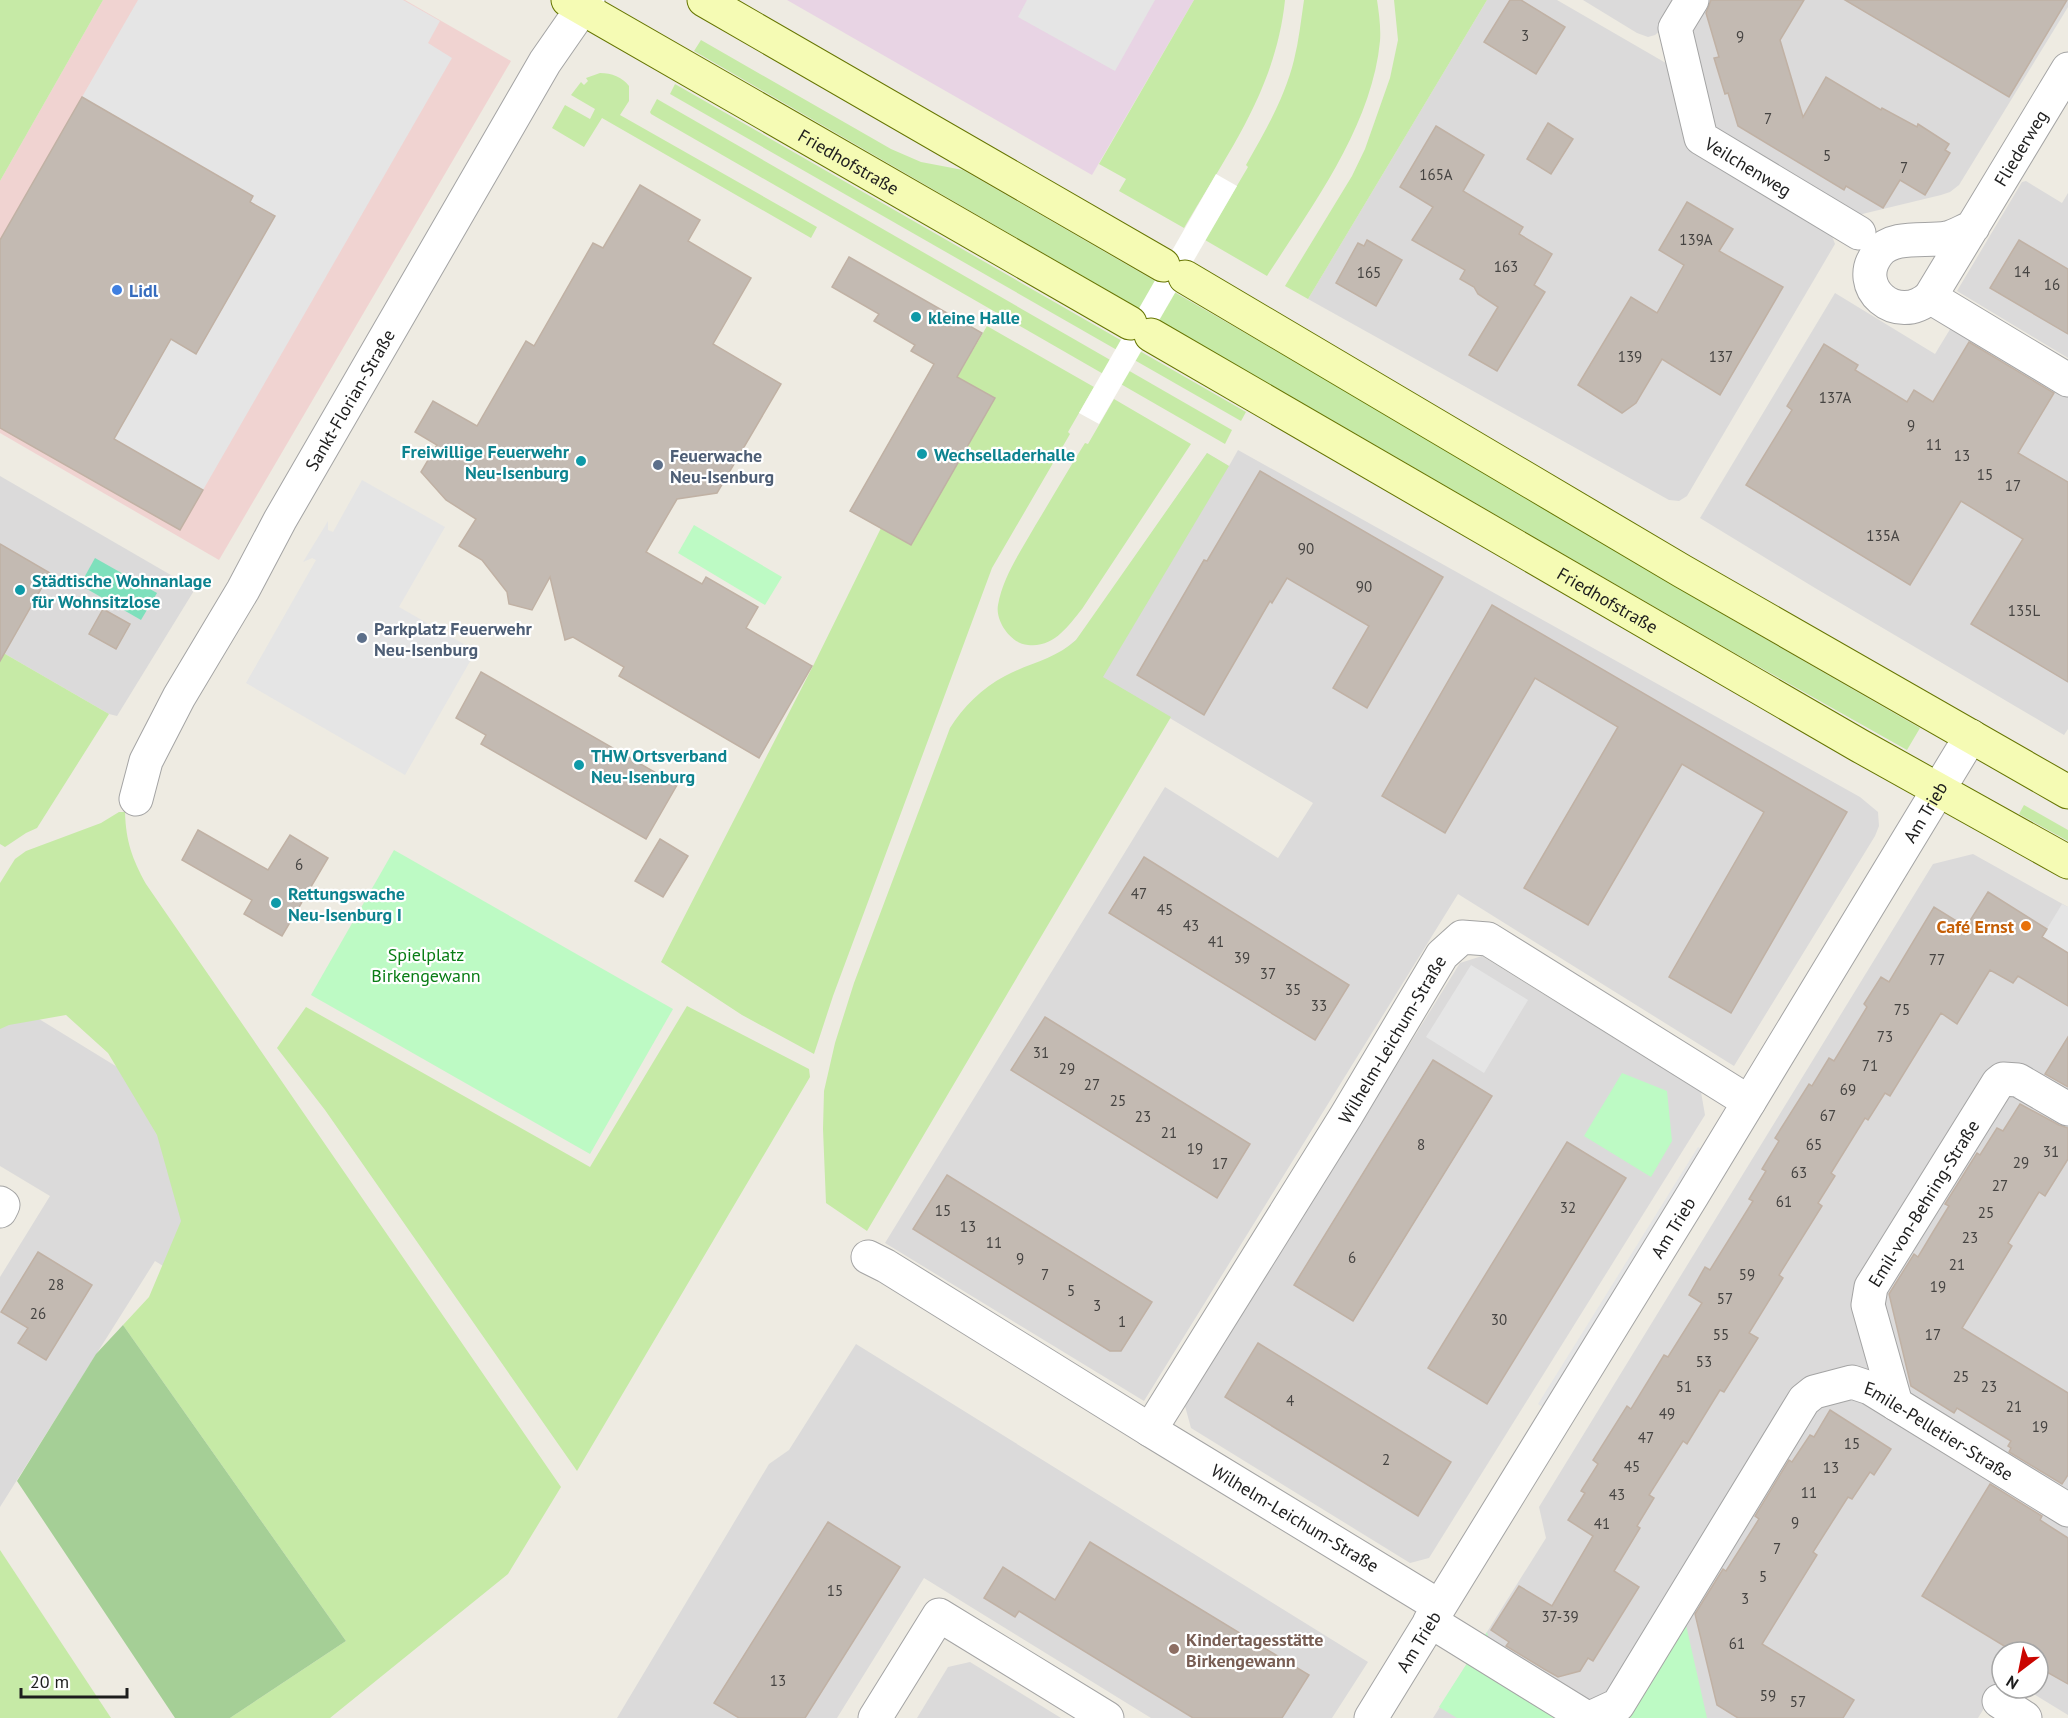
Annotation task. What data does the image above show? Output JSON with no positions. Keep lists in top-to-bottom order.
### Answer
{
  "streets": {
    "main road": ["Friedhofstraße"],
    "street": [
      "Fliederweg",
      "Veilchenweg",
      "Sankt-Florian-Straße",
      "Am Trieb",
      "Wilhelm-Leichum-Straße",
      "Emil-von-Behring-Straße",
      "Emile-Pelletier-Straße"
    ]
  },
  "crossings": [
    ["Friedhofstraße", "Sankt-Florian-Straße"],
    ["Friedhofstraße", "Am Trieb"],
    ["Am Trieb", "Wilhelm-Leichum-Straße"],
    ["Wilhelm-Leichum-Straße", "Emile-Pelletier-Straße"],
    ["Emil-von-Behring-Straße", "Emile-Pelletier-Straße"]
  ],
  "parks": ["Spielplatz Birkengewann"],
  "places": [
    "Lidl",
    "kleine Halle",
    "Wechselladerhalle",
    "Freiwillige Feuerwehr Neu-Isenburg",
    "Feuerwache Neu-Isenburg",
    "Städtische Wohnanlage für Wohnsitzlose",
    "Parkplatz Feuerwehr Neu-Isenburg",
    "THW Ortsverband Neu-Isenburg",
    "Rettungswache Neu-Isenburg I",
    "Café Ernst",
    "Kindertagesstätte Birkengewann"
  ],
  "house_numbers": [
    "3",
    "9",
    "7",
    "5",
    "7",
    "165A",
    "139A",
    "163",
    "14",
    "165",
    "16",
    "139",
    "137",
    "137A",
    "9",
    "11",
    "13",
    "15",
    "17",
    "135A",
    "90",
    "90",
    "135L",
    "6",
    "47",
    "45",
    "43",
    "41",
    "39",
    "77",
    "37",
    "35",
    "33",
    "75",
    "73",
    "31",
    "71",
    "29",
    "27",
    "69",
    "25",
    "67",
    "23",
    "21",
    "8",
    "65",
    "19",
    "31",
    "29",
    "17",
    "63",
    "27",
    "61",
    "32",
    "15",
    "25",
    "13",
    "23",
    "11",
    "6",
    "9",
    "21",
    "7",
    "59",
    "28",
    "19",
    "5",
    "57",
    "3",
    "26",
    "30",
    "1",
    "55",
    "17",
    "53",
    "25",
    "51",
    "23",
    "4",
    "21",
    "49",
    "19",
    "47",
    "15",
    "2",
    "45",
    "13",
    "11",
    "43",
    "9",
    "41",
    "7",
    "5",
    "15",
    "3",
    "37-39",
    "61",
    "13",
    "59",
    "57"
  ],
  "scale_bar": "20 m",
  "north": "bottom left"
}
